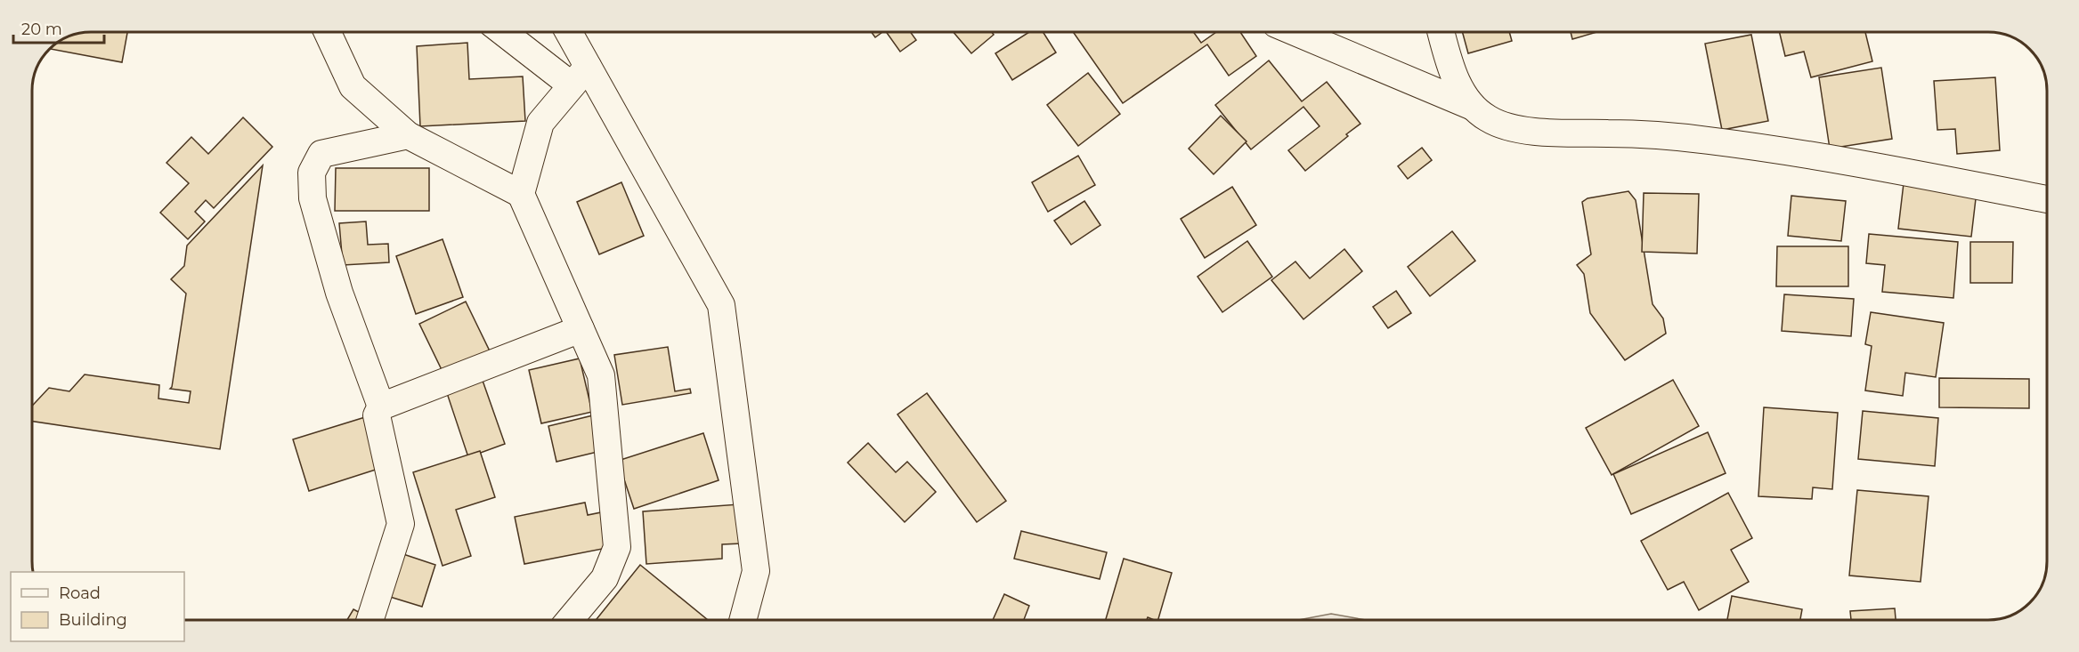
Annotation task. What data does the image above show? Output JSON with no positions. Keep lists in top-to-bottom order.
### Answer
{
  "legend": ["Road", "Building"],
  "scale_bar": "20 m"
}
